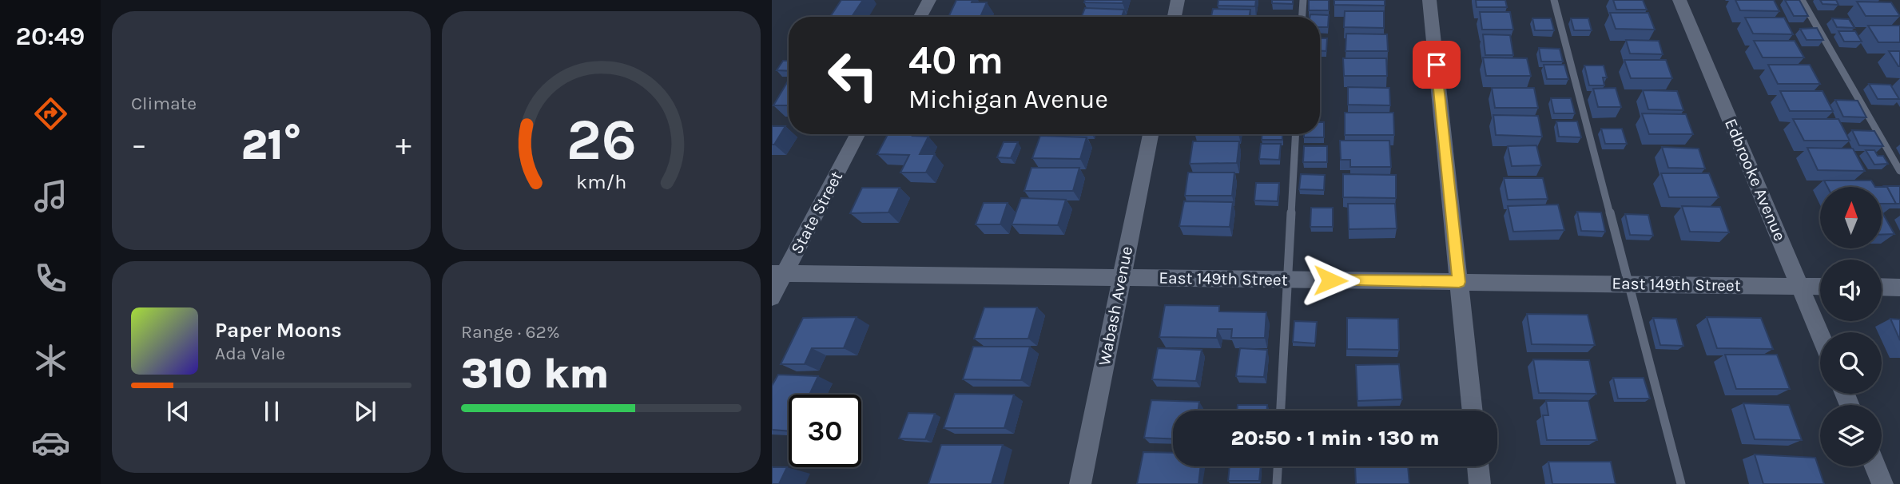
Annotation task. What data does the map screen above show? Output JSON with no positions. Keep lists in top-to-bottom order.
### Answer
{
  "streets": {
    "street": [
      "Edbrooke Avenue",
      "State Street",
      "East 149th Street",
      "Wabash Avenue"
    ]
  },
  "crossings": [
    ["Edbrooke Avenue", "East 149th Street"],
    ["State Street", "East 149th Street"],
    ["East 149th Street", "Wabash Avenue"]
  ],
  "north": "top",
  "page": {
    "tabs": "20:49",
    "tile": [
      "Climate",
      ["Range · 62%", "310 km"]
    ],
    "turn": ["40 m", "Michigan Avenue"],
    "heat": ["−", "21°", "+"],
    "song": ["Paper Moons", "Ada Vale"],
    "limit": "30",
    "trip": "20:50 · 1 min · 130 m",
    "gauge": ["26", "km/h"]
  }
}
